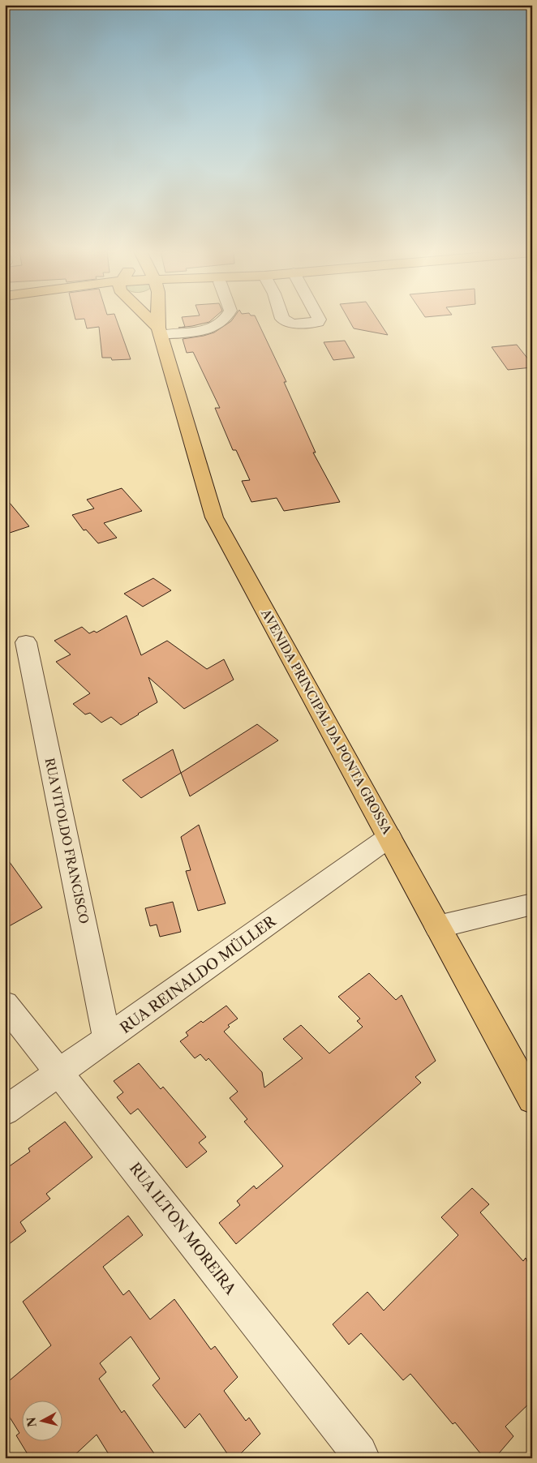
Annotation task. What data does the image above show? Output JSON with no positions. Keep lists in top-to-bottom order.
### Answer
{
  "streets": {
    "main road": ["AVENIDA PRINCIPAL DA PONTA GROSSA"],
    "street": ["RUA VITOLDO FRANCISCO", "RUA REINALDO MÜLLER", "RUA ILTON MOREIRA"]
  },
  "crossings": [
    ["AVENIDA PRINCIPAL DA PONTA GROSSA", "RUA REINALDO MÜLLER"],
    ["RUA VITOLDO FRANCISCO", "RUA REINALDO MÜLLER"],
    ["RUA REINALDO MÜLLER", "RUA ILTON MOREIRA"]
  ],
  "north": "left"
}
